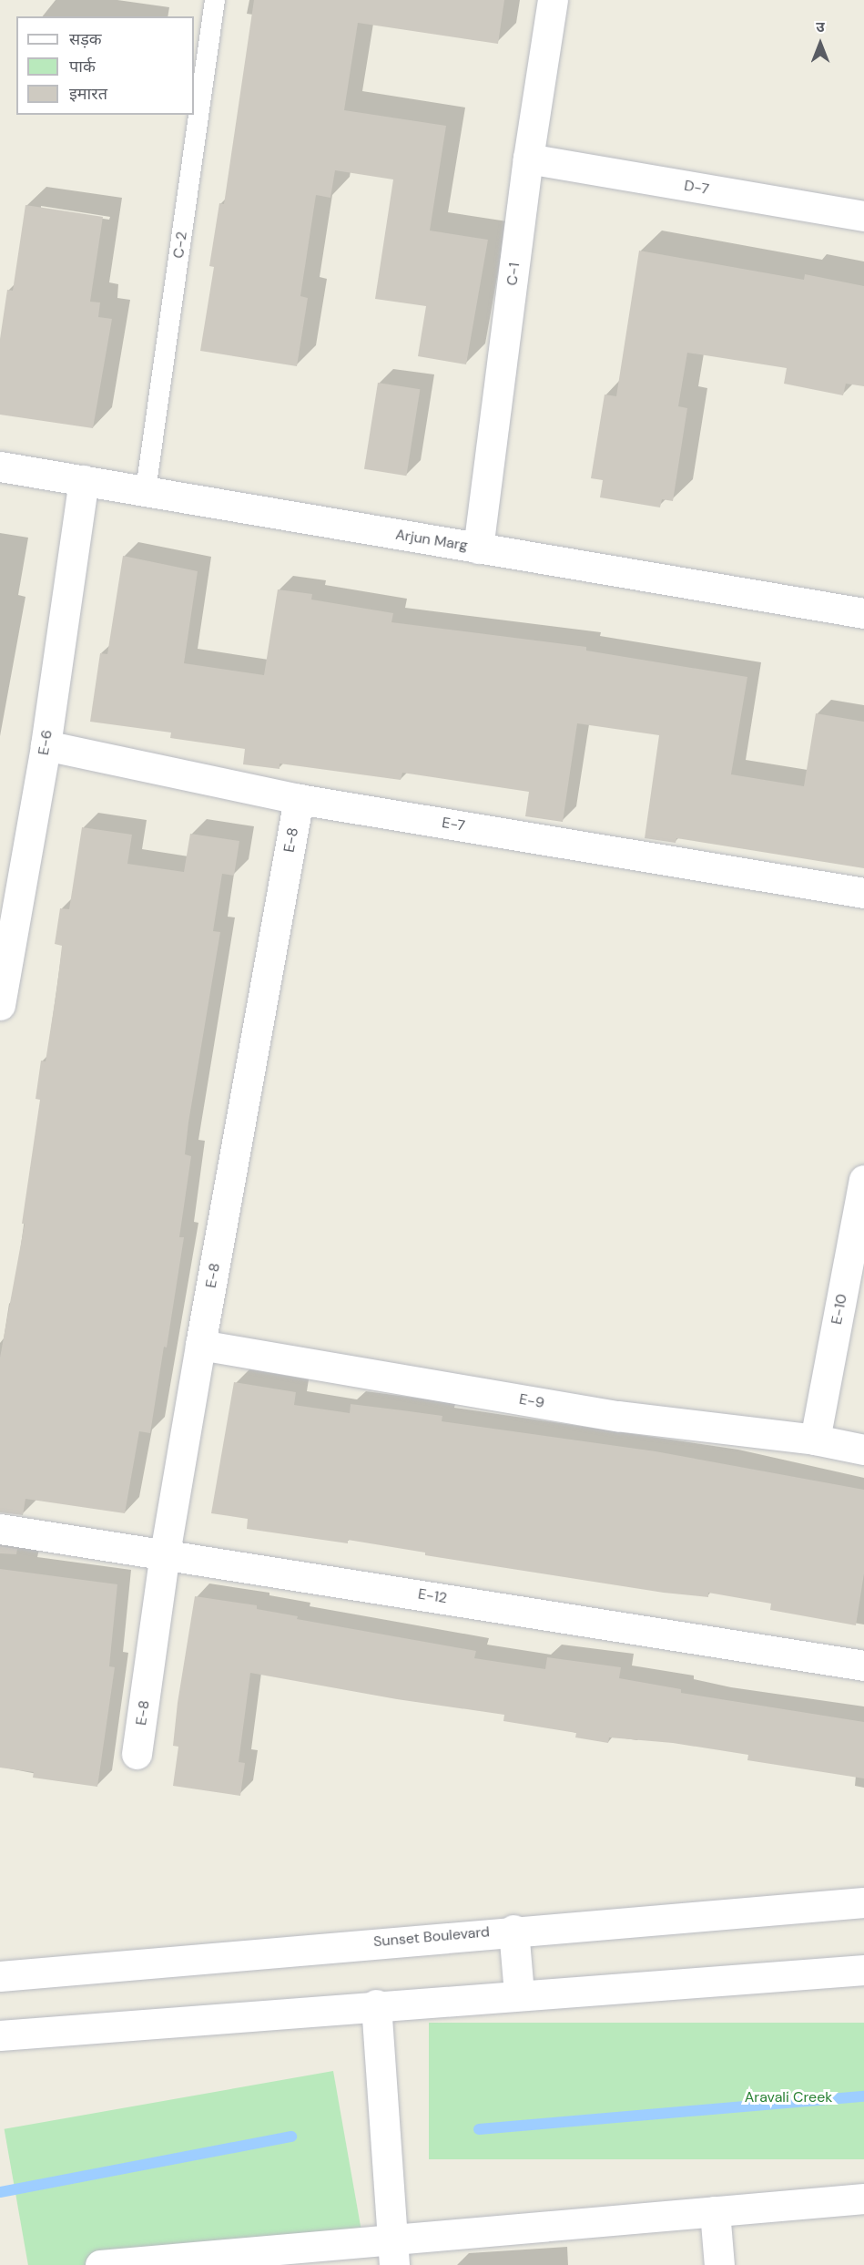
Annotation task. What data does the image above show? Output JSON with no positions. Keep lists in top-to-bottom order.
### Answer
{
  "streets": {
    "street": [
      "D-7",
      "C-1",
      "Arjun Marg",
      "E-6",
      "E-7",
      "E-8",
      "E-10",
      "E-9",
      "E-12",
      "Sunset Boulevard"
    ],
    "lane": ["C-2"]
  },
  "crossings": [
    ["D-7", "C-1"],
    ["C-2", "Arjun Marg"],
    ["C-1", "Arjun Marg"],
    ["Arjun Marg", "E-6"],
    ["E-6", "E-7"],
    ["E-7", "E-8"],
    ["E-8", "E-9"],
    ["E-8", "E-12"],
    ["E-10", "E-9"]
  ],
  "parks": ["Aravali Creek"],
  "legend": ["सड़क", "पार्क", "इमारत"],
  "north": "top"
}
